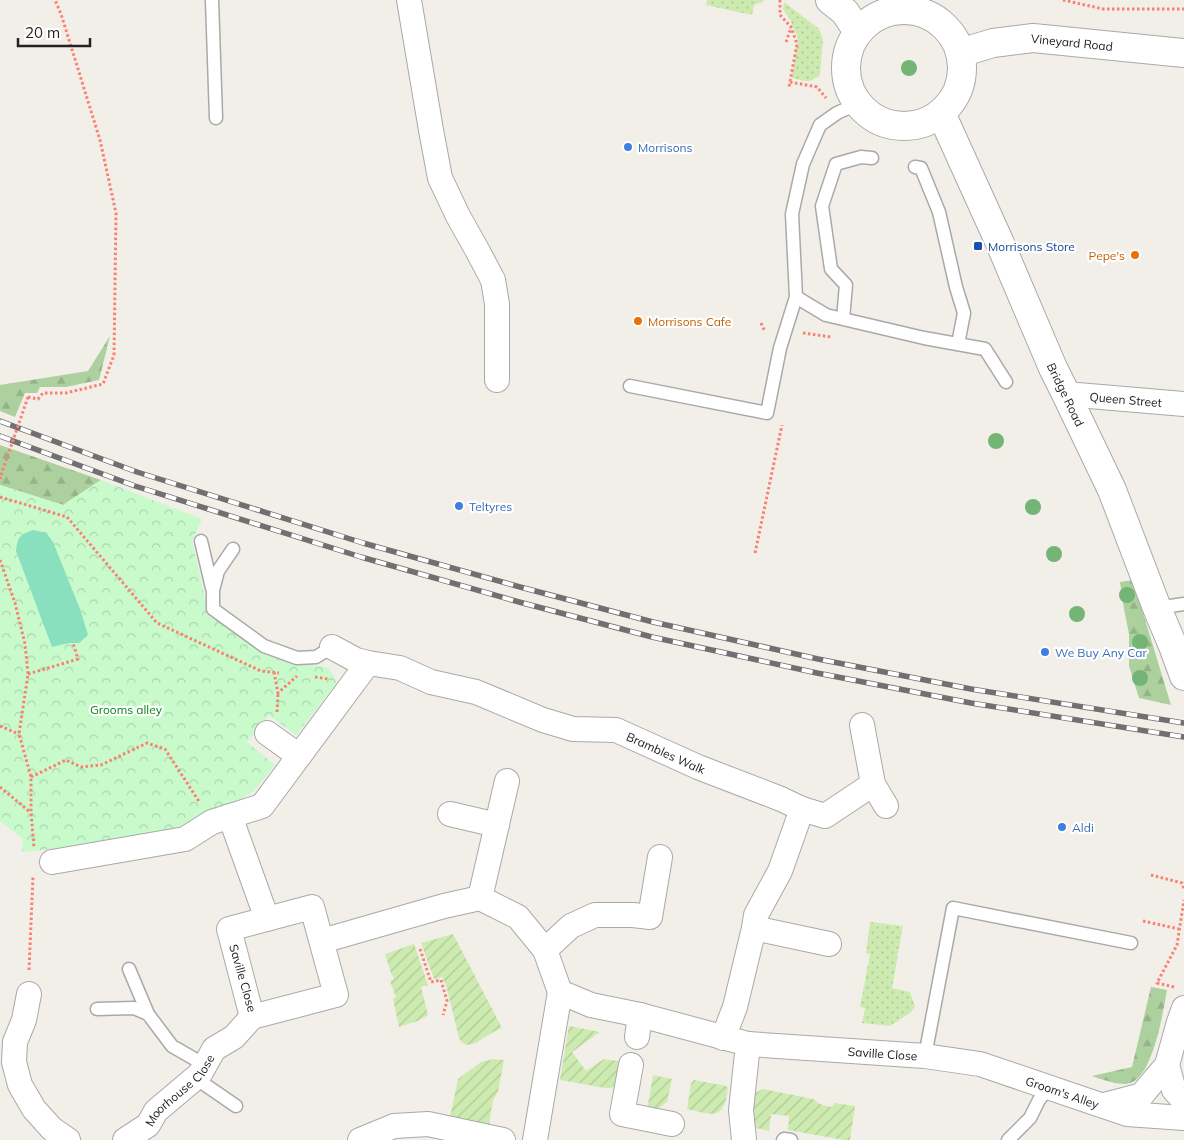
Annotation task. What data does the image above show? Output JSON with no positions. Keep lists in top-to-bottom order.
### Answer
{
  "streets": {
    "street": [
      "Vineyard Road",
      "Bridge Road",
      "Queen Street",
      "Brambles Walk",
      "Saville Close",
      "Moorhouse Close",
      "Groom's Alley"
    ]
  },
  "crossings": [
    ["Vineyard Road", "Bridge Road"],
    ["Bridge Road", "Queen Street"],
    ["Saville Close", "Moorhouse Close"],
    ["Saville Close", "Groom's Alley"]
  ],
  "parks": ["Grooms alley"],
  "places": {
    "other": [
      "Morrisons",
      "Pepe's",
      "Morrisons Cafe",
      "Teltyres",
      "We Buy Any Car",
      "Aldi"
    ],
    "transit": ["Morrisons Store"]
  },
  "scale_bar": "20 m"
}
